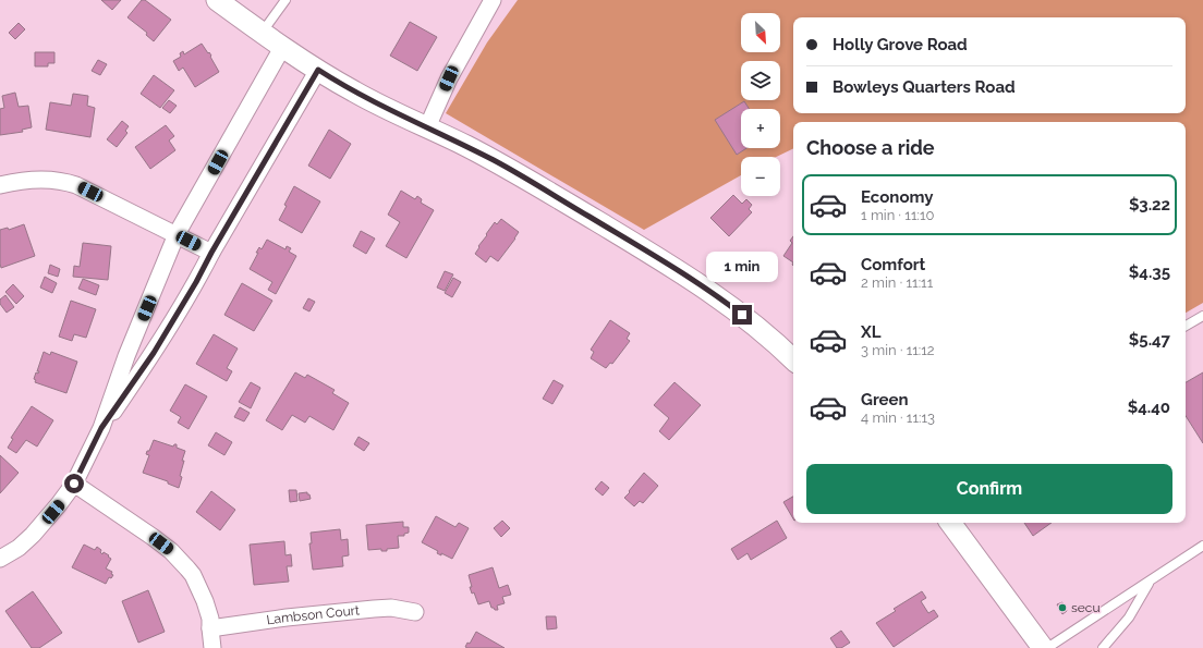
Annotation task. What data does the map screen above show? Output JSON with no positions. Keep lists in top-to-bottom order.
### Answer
{
  "streets": {
    "street": ["Lambson Court"]
  },
  "places": ["secu"],
  "north": "bottom right",
  "page": {
    "map_buttons": ["+", "−"],
    "banner": ["Holly Grove Road", "Bowleys Quarters Road"],
    "heading": "Choose a ride",
    "list": [
      {
        "name": "Economy",
        "note": "1 min · 11:10",
        "value": "$3.22"
      },
      {
        "name": "Comfort",
        "note": "2 min · 11:11",
        "value": "$4.35"
      },
      {
        "name": "XL",
        "note": "3 min · 11:12",
        "value": "$5.47"
      },
      {
        "name": "Green",
        "note": "4 min · 11:13",
        "value": "$4.40"
      }
    ],
    "bubble": "1 min",
    "buttons": "Confirm"
  }
}
